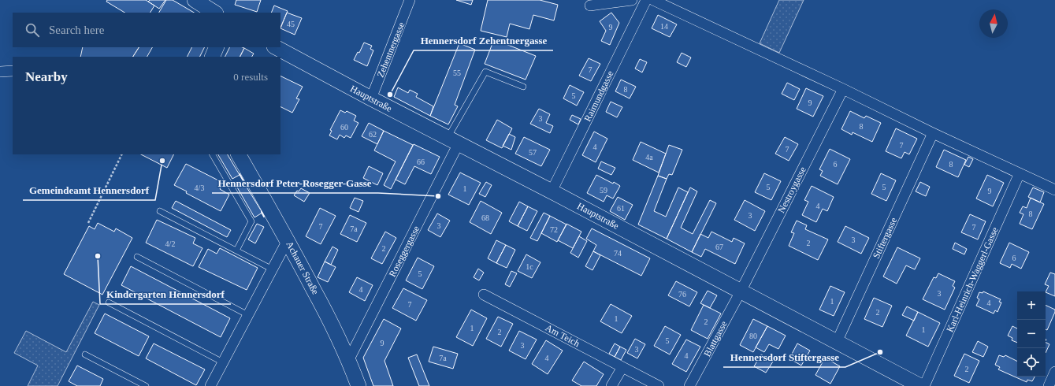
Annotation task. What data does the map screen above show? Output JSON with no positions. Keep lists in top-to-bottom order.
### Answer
{
  "streets": {
    "street": [
      "Zehentnergasse",
      "Raimundgasse",
      "Hauptstraße",
      "Nestroygasse",
      "Stiftergasse",
      "Roseggergasse",
      "Achauer Straße",
      "Karl-Heinrich-Waggerl-Gasse",
      "Am Teich",
      "Blattgasse"
    ]
  },
  "crossings": [
    ["Zehentnergasse", "Hauptstraße"],
    ["Raimundgasse", "Hauptstraße"],
    ["Hauptstraße", "Nestroygasse"],
    ["Hauptstraße", "Stiftergasse"],
    ["Hauptstraße", "Roseggergasse"],
    ["Hauptstraße", "Blattgasse"],
    ["Nestroygasse", "Blattgasse"],
    ["Roseggergasse", "Achauer Straße"]
  ],
  "places": [
    "Hennersdorf Zehentnergasse",
    "Gemeindeamt Hennersdorf",
    "Hennersdorf Peter-Rosegger-Gasse",
    "Kindergarten Hennersdorf",
    "Hennersdorf Stiftergasse"
  ],
  "house_numbers": [
    "45",
    "14",
    "9",
    "7",
    "55",
    "8",
    "5",
    "9",
    "3",
    "8",
    "60",
    "62",
    "7",
    "4",
    "7",
    "57",
    "4a",
    "66",
    "6",
    "8",
    "5",
    "5",
    "4/3",
    "1",
    "59",
    "9",
    "4",
    "61",
    "8",
    "3",
    "68",
    "3",
    "7",
    "7",
    "7a",
    "72",
    "3",
    "2",
    "4/2",
    "67",
    "2",
    "74",
    "6",
    "1c",
    "5",
    "4",
    "3",
    "76",
    "1",
    "4",
    "7",
    "2",
    "1",
    "2",
    "1",
    "1",
    "2",
    "80",
    "5",
    "9",
    "3",
    "3",
    "4",
    "7a",
    "4",
    "2"
  ],
  "north": "top",
  "page": {
    "search": "Search here",
    "heading": ["Nearby", "0 results"],
    "map_buttons": ["+", "−"]
  }
}
